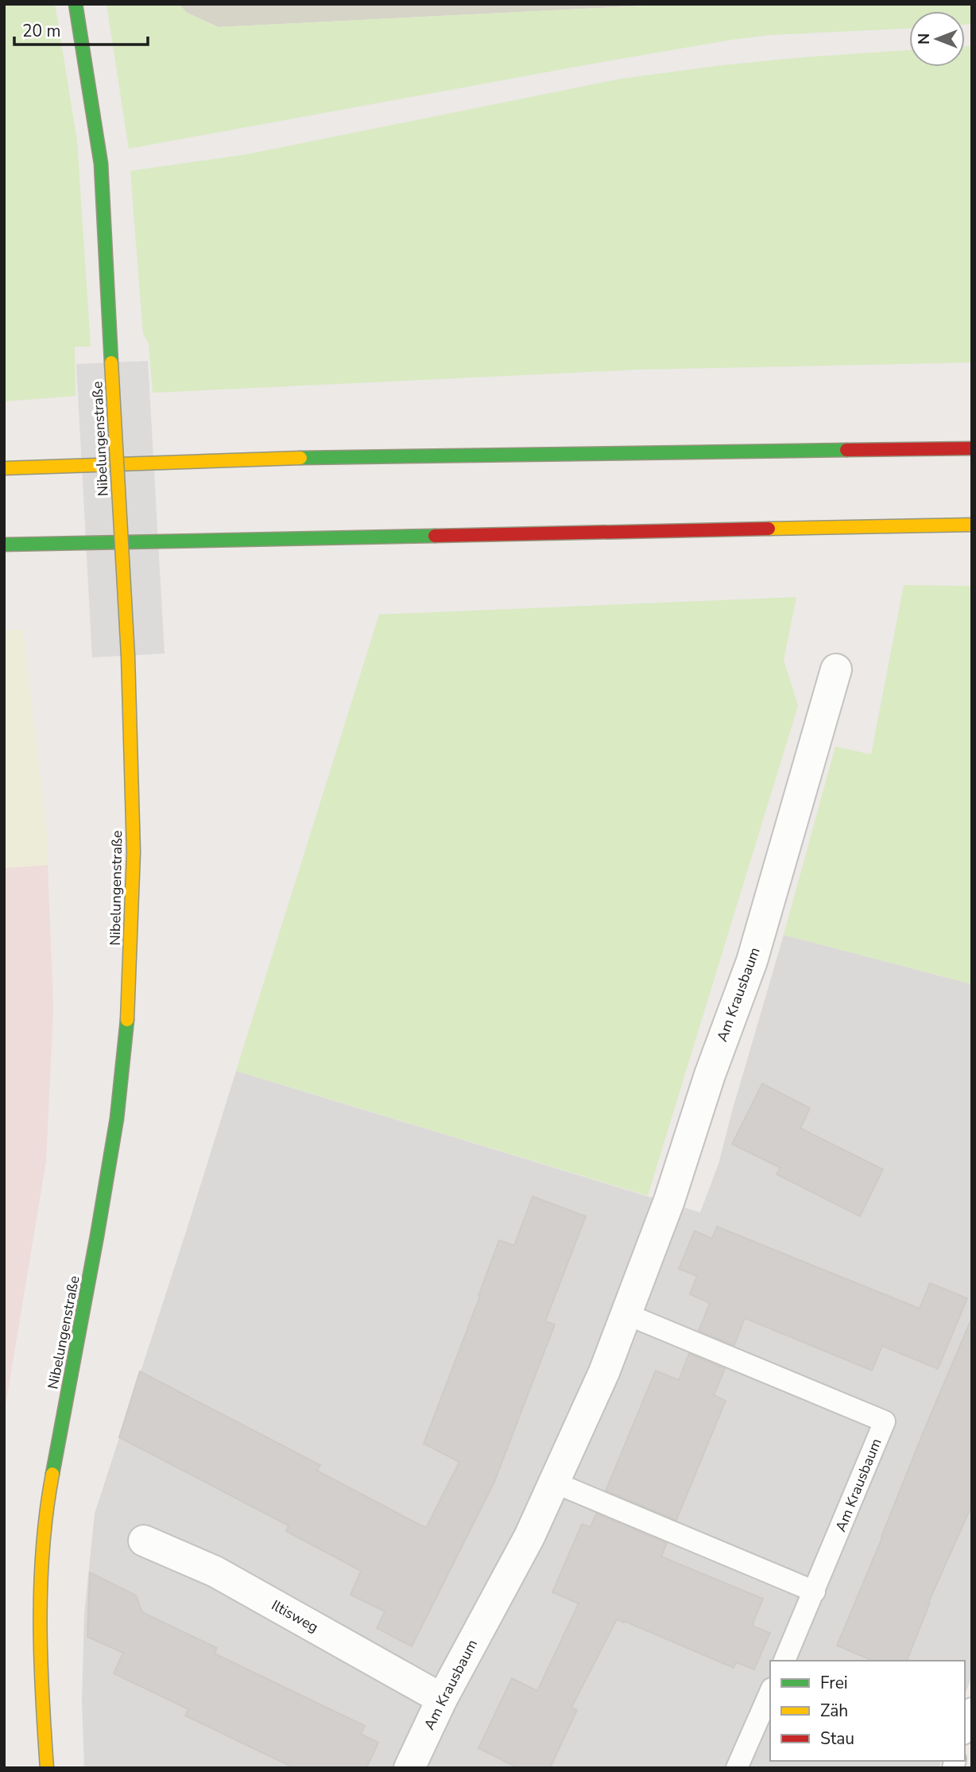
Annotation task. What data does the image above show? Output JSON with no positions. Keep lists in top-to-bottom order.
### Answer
{
  "streets": {
    "main road": ["Nibelungenstraße"],
    "street": ["Am Krausbaum", "Iltisweg"]
  },
  "crossings": [
    ["Am Krausbaum", "Iltisweg"]
  ],
  "legend": ["Frei", "Zäh", "Stau"],
  "scale_bar": "20 m",
  "north": "left"
}
